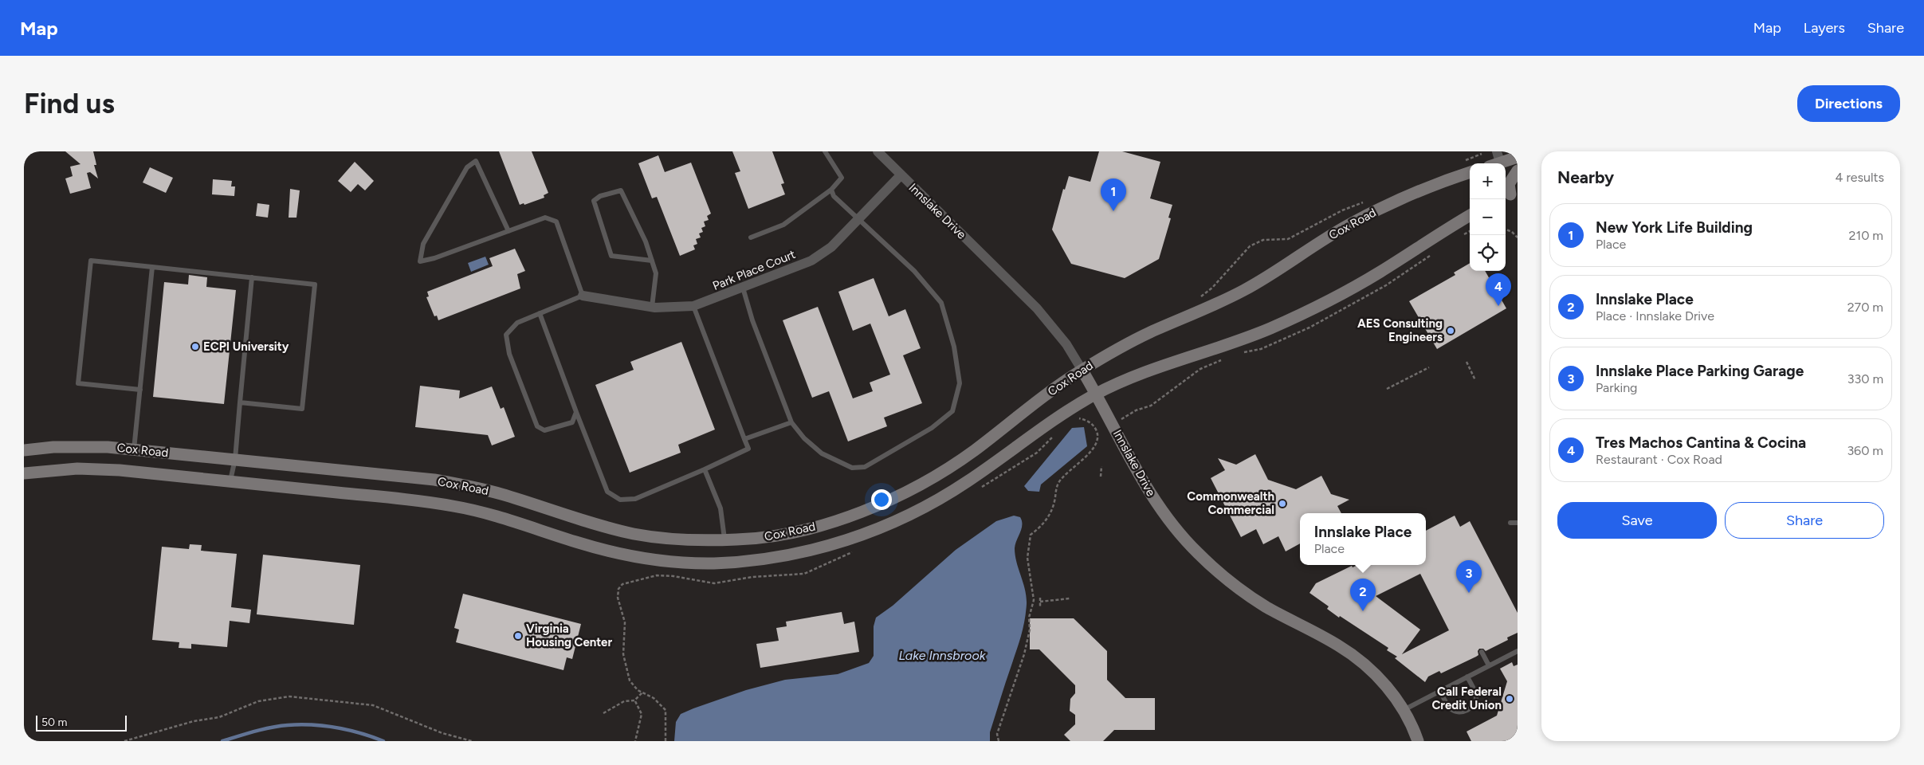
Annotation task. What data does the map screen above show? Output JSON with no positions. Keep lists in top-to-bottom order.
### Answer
{
  "streets": {
    "main road": ["Innslake Drive", "Cox Road"],
    "street": ["Park Place Court"]
  },
  "crossings": [
    ["Innslake Drive", "Cox Road"],
    ["Innslake Drive", "Park Place Court"]
  ],
  "water": ["Lake Innsbrook"],
  "places": [
    "AES Consulting Engineers",
    "ECPI University",
    "Commonwealth Commercial",
    "Virginia Housing Center",
    "Call Federal Credit Union"
  ],
  "scale_bar": "50 m",
  "page": {
    "header": "Map",
    "nav": ["Map", "Layers", "Share"],
    "buttons": [
      "Directions",
      ["Save", "Share"]
    ],
    "title": "Find us",
    "heading": ["Nearby", "4 results"],
    "map_buttons": ["+", "−"],
    "pins": [
      "1",
      "4",
      "3",
      "2"
    ],
    "list": [
      {
        "mark": "1",
        "name": "New York Life Building",
        "note": "Place",
        "value": "210 m"
      },
      {
        "mark": "2",
        "name": "Innslake Place",
        "note": "Place · Innslake Drive",
        "value": "270 m"
      },
      {
        "mark": "3",
        "name": "Innslake Place Parking Garage",
        "note": "Parking",
        "value": "330 m"
      },
      {
        "mark": "4",
        "name": "Tres Machos Cantina & Cocina",
        "note": "Restaurant · Cox Road",
        "value": "360 m"
      }
    ],
    "popup": ["Innslake Place", "Place"],
    "scale": "50 m"
  }
}
